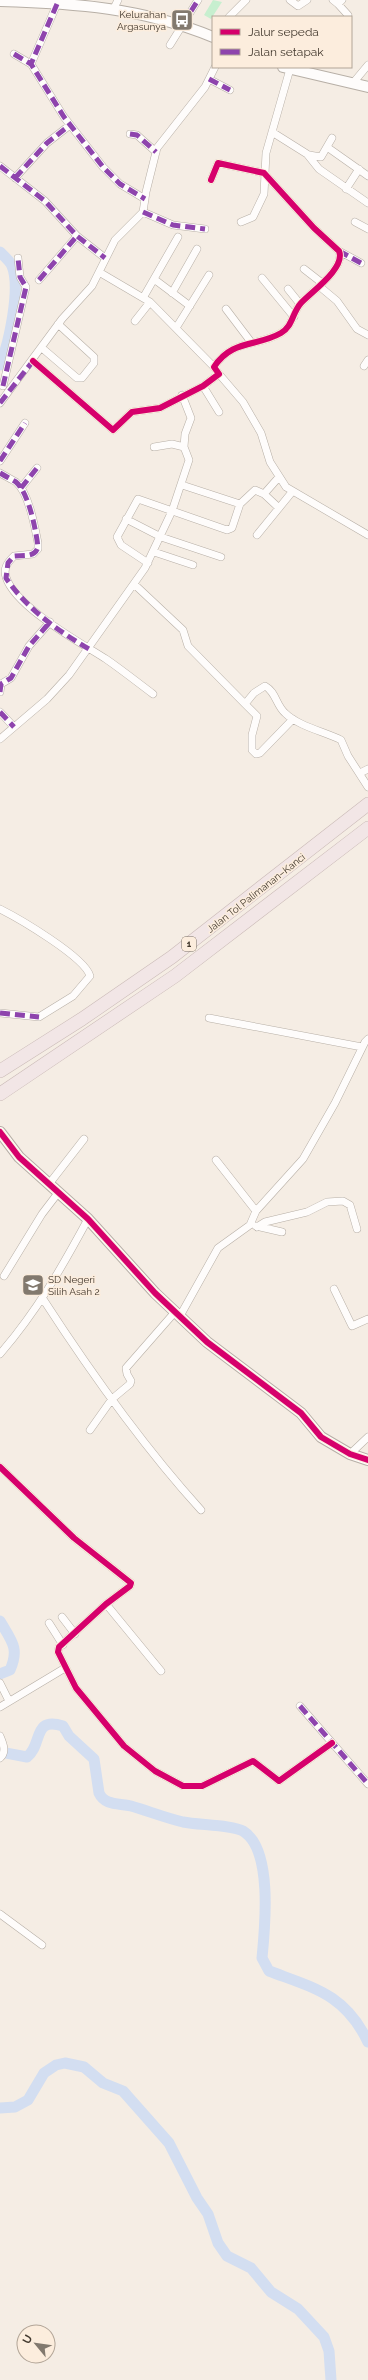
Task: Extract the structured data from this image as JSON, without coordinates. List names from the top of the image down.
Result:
{
  "streets": {
    "highway": ["Jalan Tol Palimanan–Kanci", "1"]
  },
  "places": {
    "bus stop": ["Kelurahan Argasunya"],
    "school or university": ["SD Negeri Silih Asah 2"]
  },
  "legend": ["Jalur sepeda", "Jalan setapak"],
  "north": "top left"
}
